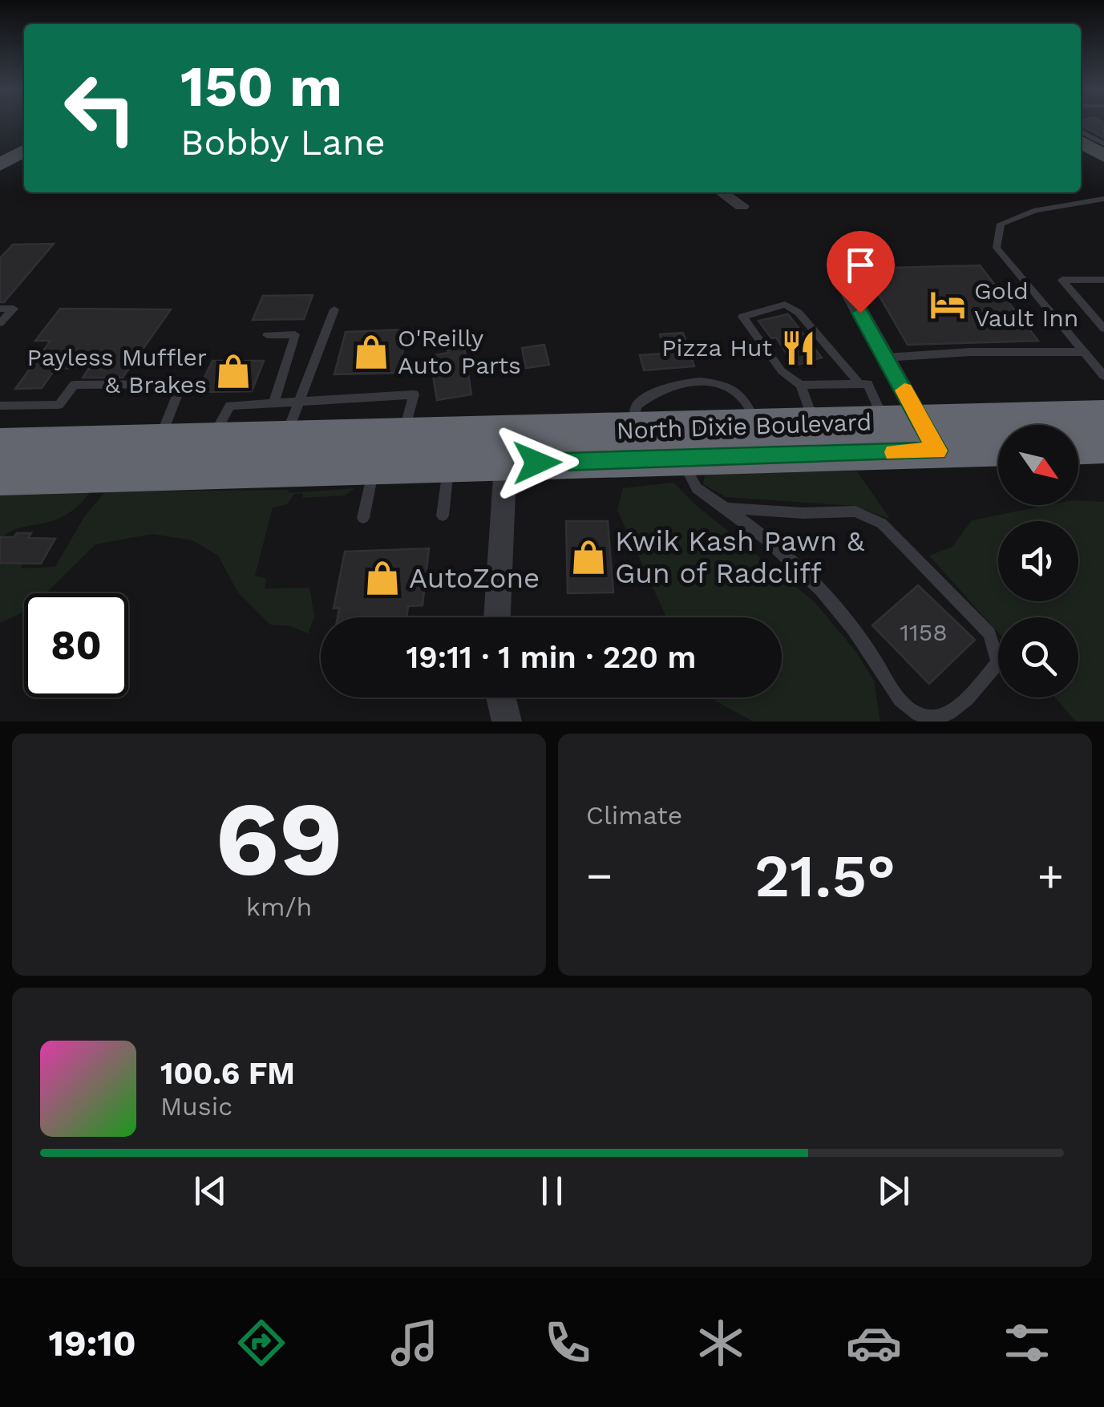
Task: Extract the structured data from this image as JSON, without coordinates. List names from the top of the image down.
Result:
{
  "streets": {
    "highway": ["North Dixie Boulevard"]
  },
  "places": {
    "hotel": ["Gold Vault Inn"],
    "restaurant": ["Pizza Hut"],
    "shop": [
      "O'Reilly Auto Parts",
      "Payless Muffler & Brakes",
      "Kwik Kash Pawn & Gun of Radcliff",
      "AutoZone"
    ]
  },
  "house_numbers": ["1158"],
  "north": "bottom right",
  "page": {
    "turn": ["150 m", "Bobby Lane"],
    "limit": "80",
    "trip": "19:11 · 1 min · 220 m",
    "tile": [
      ["69", "km/h"],
      "Climate"
    ],
    "heat": ["−", "21.5°", "+"],
    "song": ["100.6 FM", "Music"],
    "tabs": "19:10"
  }
}
